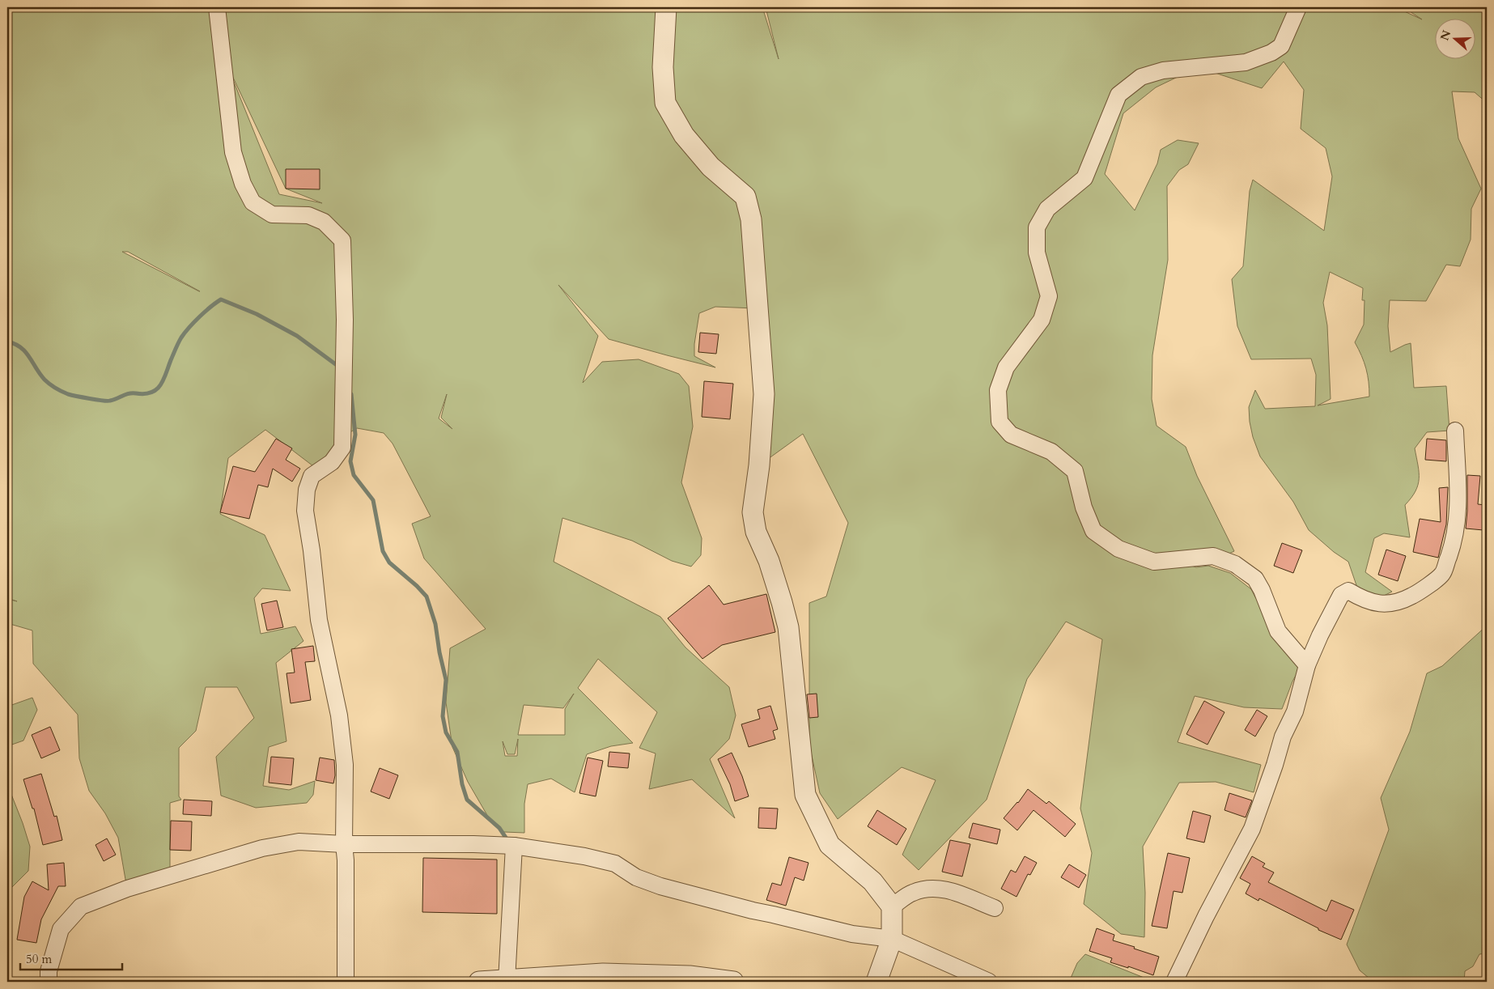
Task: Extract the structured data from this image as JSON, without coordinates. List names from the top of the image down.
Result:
{
  "scale_bar": "50 m",
  "north": "left"
}
